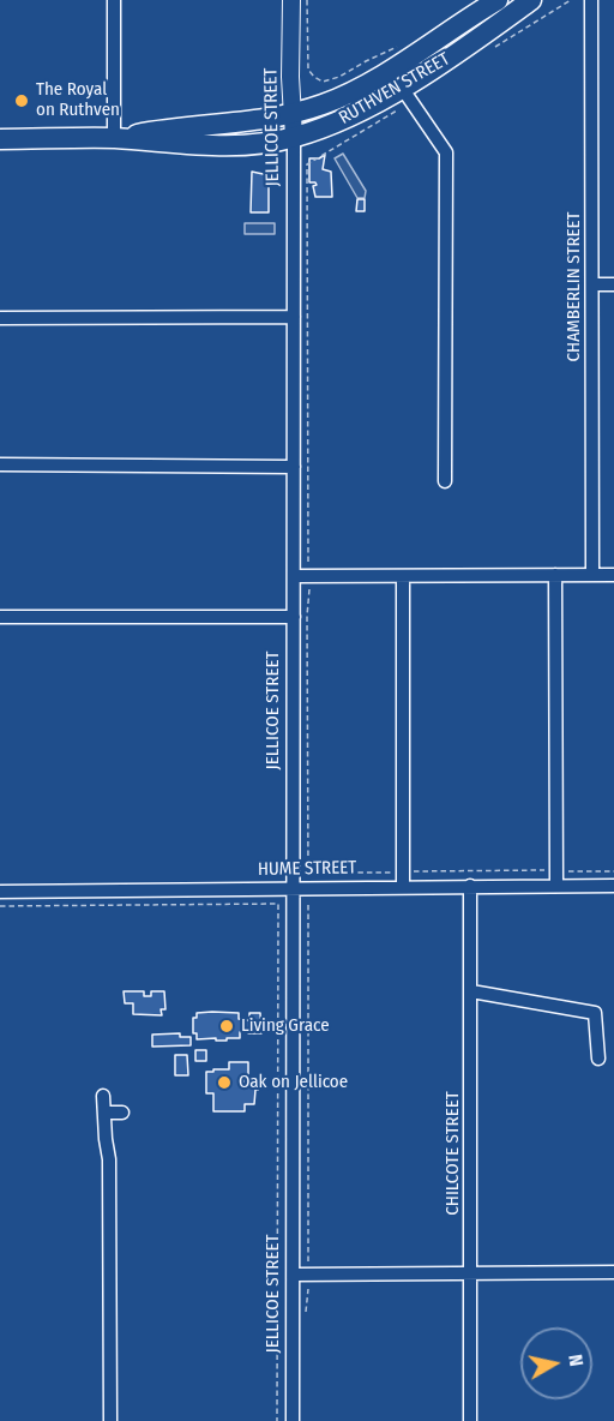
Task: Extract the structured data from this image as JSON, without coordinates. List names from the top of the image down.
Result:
{
  "streets": {
    "highway": ["RUTHVEN STREET"],
    "main road": ["JELLICOE STREET"],
    "street": ["CHAMBERLIN STREET", "HUME STREET", "CHILCOTE STREET"]
  },
  "crossings": [
    ["RUTHVEN STREET", "JELLICOE STREET"],
    ["JELLICOE STREET", "HUME STREET"],
    ["HUME STREET", "CHILCOTE STREET"]
  ],
  "places": ["The Royal on Ruthven", "Living Grace", "Oak on Jellicoe"],
  "north": "right"
}
